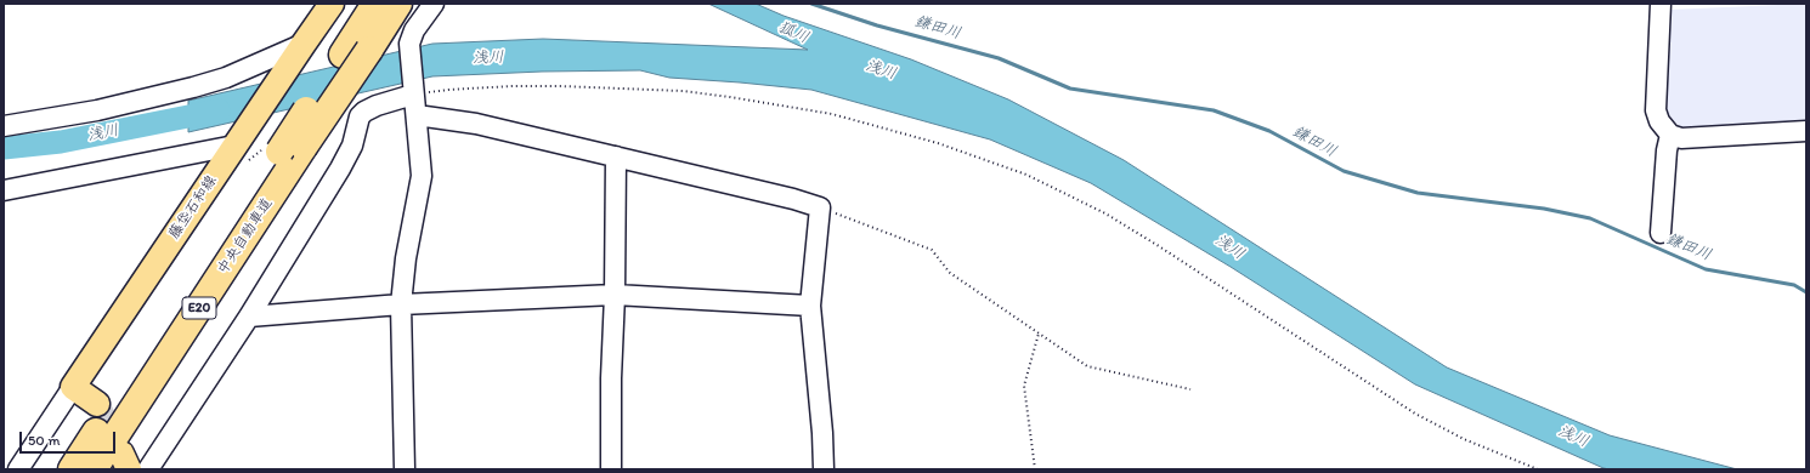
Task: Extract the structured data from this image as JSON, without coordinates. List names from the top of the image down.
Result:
{
  "streets": {
    "highway": ["中央自動車道", "E20"],
    "main road": ["藤垈石和線"]
  },
  "water": ["鎌田川", "狐川", "浅川"],
  "scale_bar": "50 m"
}
